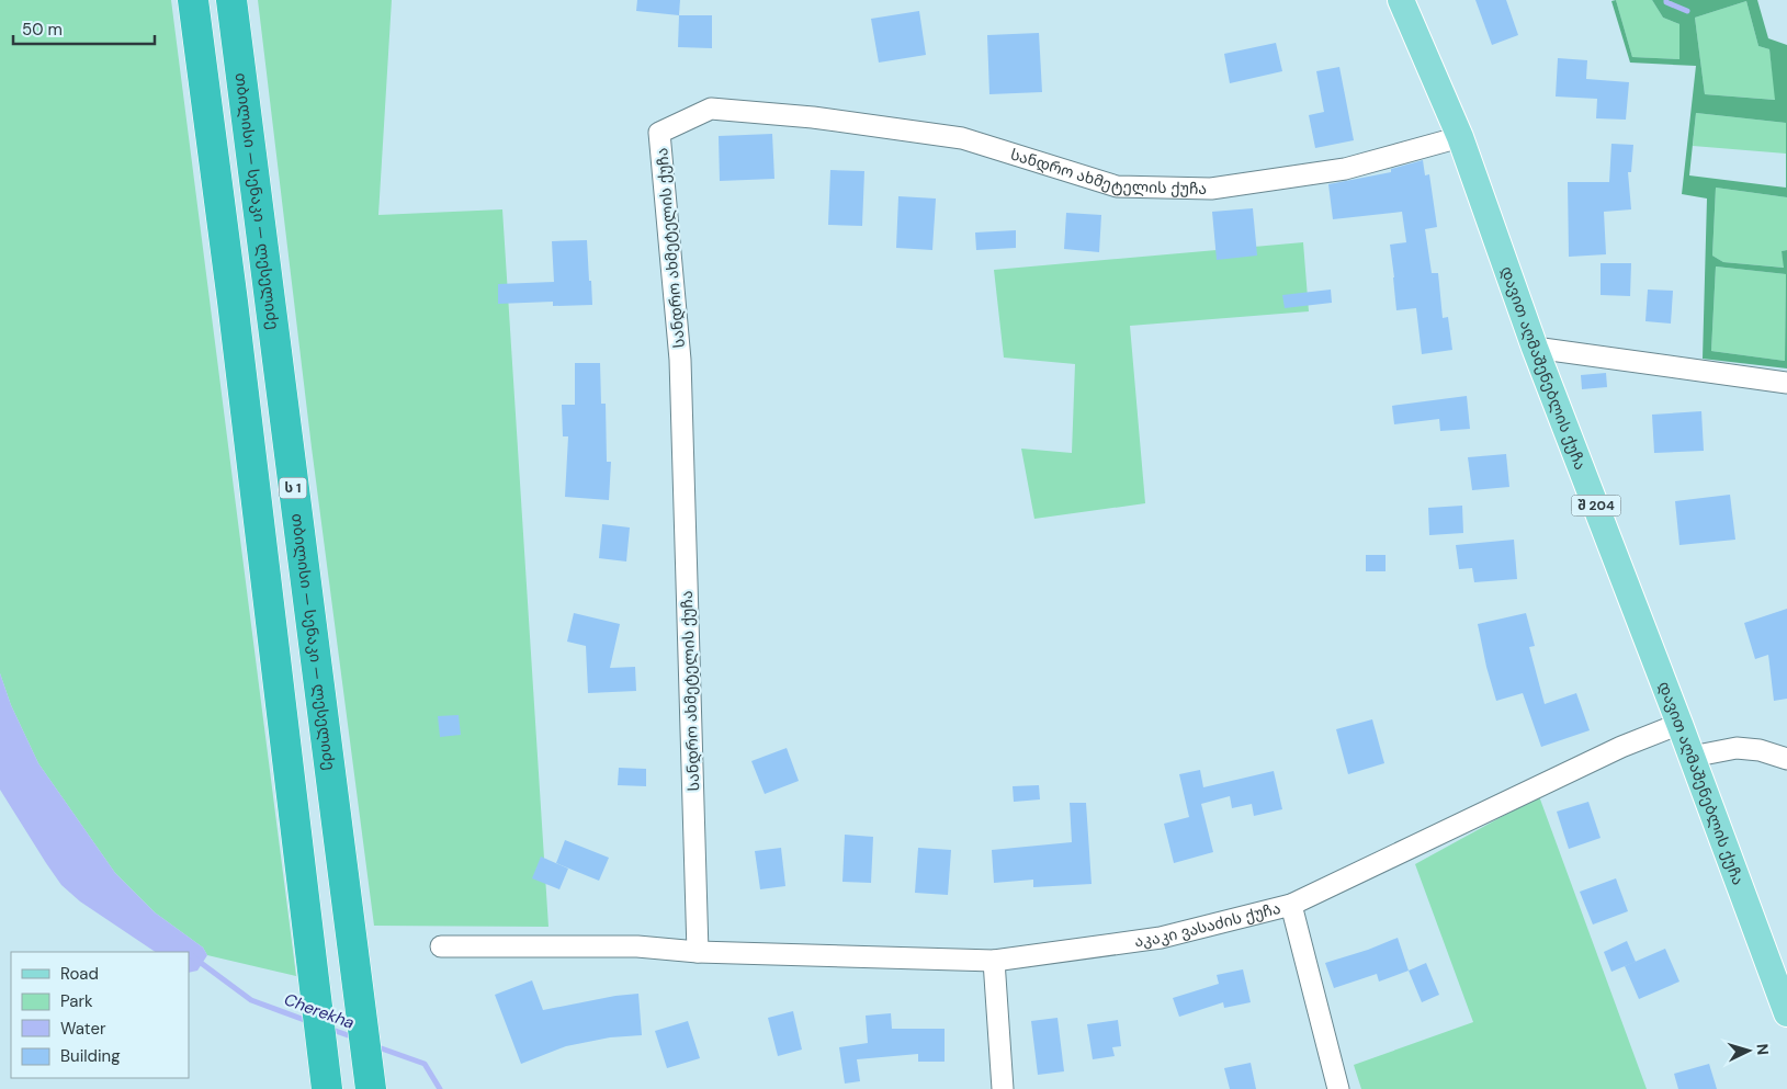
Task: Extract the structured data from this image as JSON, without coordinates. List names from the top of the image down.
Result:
{
  "streets": {
    "highway": ["თბილისი — სენაკი — ლესელიძე", "ს 1"],
    "main road": ["დავით აღმაშენებლის ქუჩა", "შ 204"],
    "street": ["სანდრო ახმეტელის ქუჩა", "აკაკი ვასაძის ქუჩა"]
  },
  "crossings": [
    ["სანდრო ახმეტელის ქუჩა", "დავით აღმაშენებლის ქუჩა"],
    ["სანდრო ახმეტელის ქუჩა", "აკაკი ვასაძის ქუჩა"],
    ["დავით აღმაშენებლის ქუჩა", "აკაკი ვასაძის ქუჩა"]
  ],
  "water": ["Cherekha"],
  "legend": [
    "Road",
    "Park",
    "Water",
    "Building"
  ],
  "scale_bar": "50 m",
  "north": "right"
}
